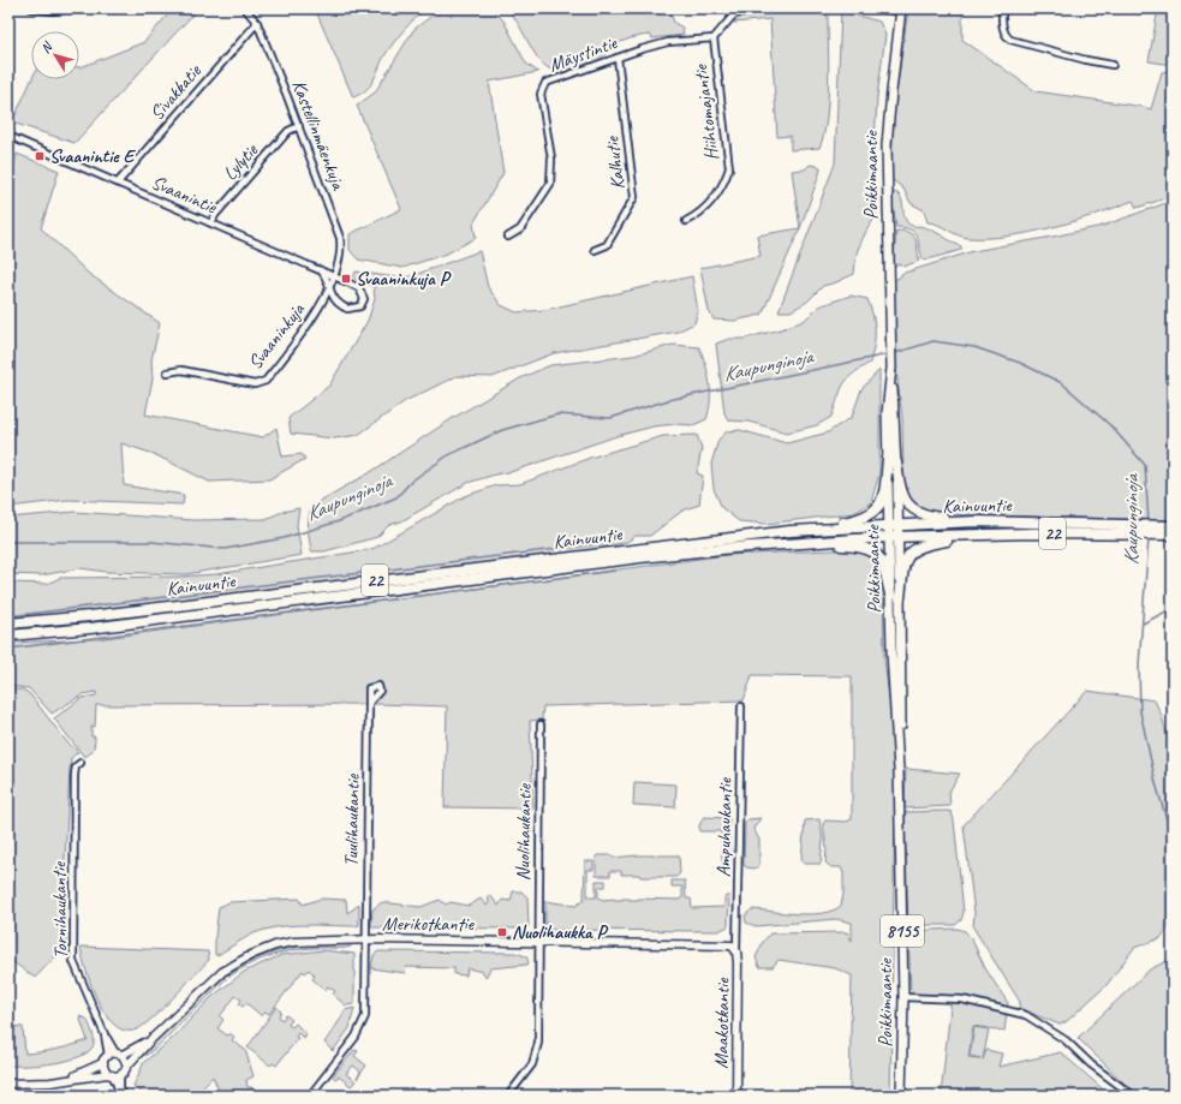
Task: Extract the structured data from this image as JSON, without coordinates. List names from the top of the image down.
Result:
{
  "streets": {
    "highway": ["Kainuuntie", "22"],
    "main road": ["Poikkimaantie", "8155"],
    "street": [
      "Mäystintie",
      "Sivakkatie",
      "Hiihtomajantie",
      "Kastellinmäenkuja",
      "Lylytie",
      "Kalhutie",
      "Svaanintie",
      "Svaaninkuja",
      "Tuulihaukantie",
      "Ampuhaukantie",
      "Nuolihaukantie",
      "Tornihaukantie",
      "Merikotkantie",
      "Maakotkantie"
    ]
  },
  "crossings": [
    ["Mäystintie", "Hiihtomajantie"],
    ["Mäystintie", "Kalhutie"],
    ["Sivakkatie", "Kastellinmäenkuja"],
    ["Sivakkatie", "Svaanintie"],
    ["Kastellinmäenkuja", "Lylytie"],
    ["Kastellinmäenkuja", "Svaanintie"],
    ["Kastellinmäenkuja", "Svaaninkuja"],
    ["Lylytie", "Svaanintie"],
    ["Poikkimaantie", "Kainuuntie"],
    ["Svaanintie", "Svaaninkuja"],
    ["Tuulihaukantie", "Merikotkantie"],
    ["Ampuhaukantie", "Merikotkantie"],
    ["Ampuhaukantie", "Maakotkantie"],
    ["Nuolihaukantie", "Merikotkantie"],
    ["Tornihaukantie", "Merikotkantie"],
    ["Merikotkantie", "Maakotkantie"]
  ],
  "water": ["Kaupunginoja"],
  "places": {
    "transit": ["Svaanintie E", "Svaaninkuja P", "Nuolihaukka P"]
  },
  "north": "top left"
}
